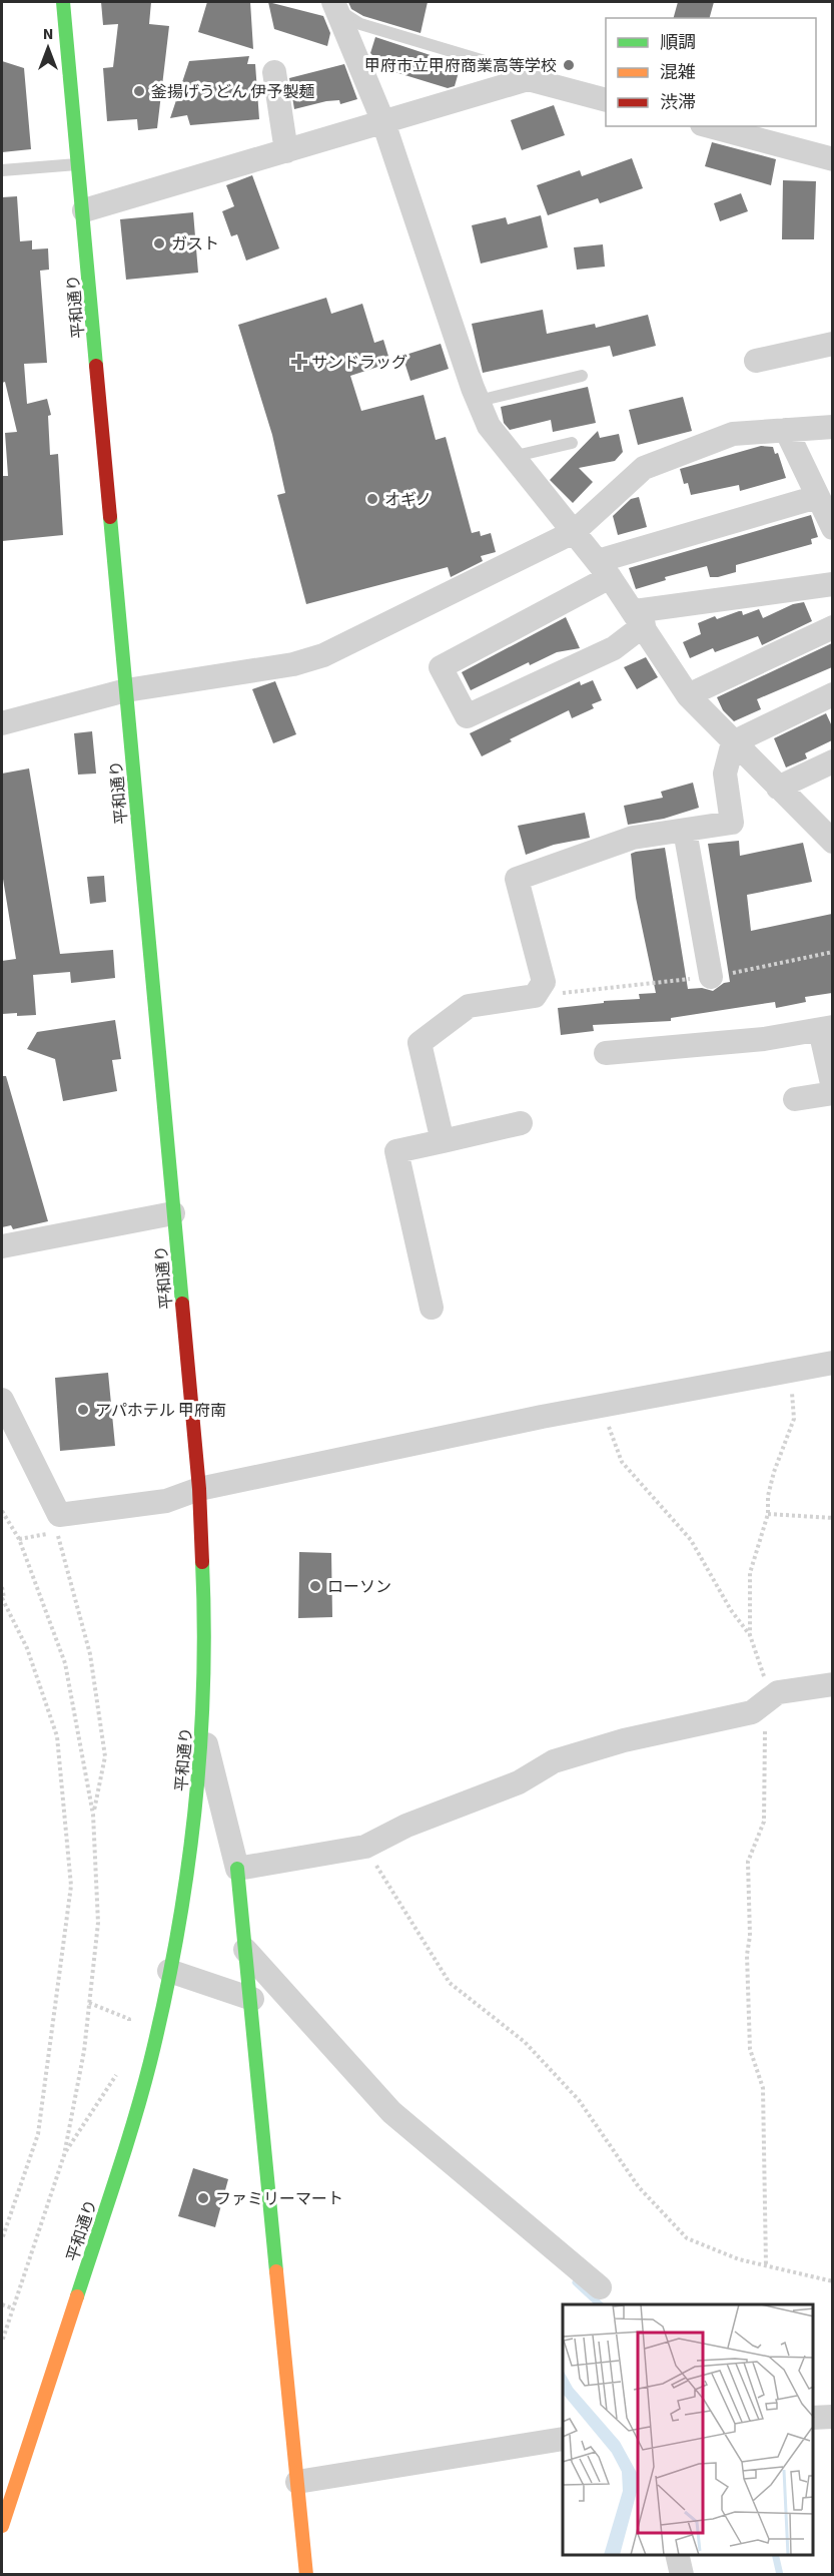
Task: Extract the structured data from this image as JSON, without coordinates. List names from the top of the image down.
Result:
{
  "streets": {
    "main road": ["平和通り"]
  },
  "places": {
    "other": [
      "甲府市立甲府商業高等学校",
      "釜揚げうどん 伊予製麺",
      "ガスト",
      "オギノ",
      "アパホテル 甲府南",
      "ローソン",
      "ファミリーマート"
    ],
    "health": ["サンドラッグ"]
  },
  "legend": ["順調", "混雑", "渋滞"],
  "north": "top"
}
